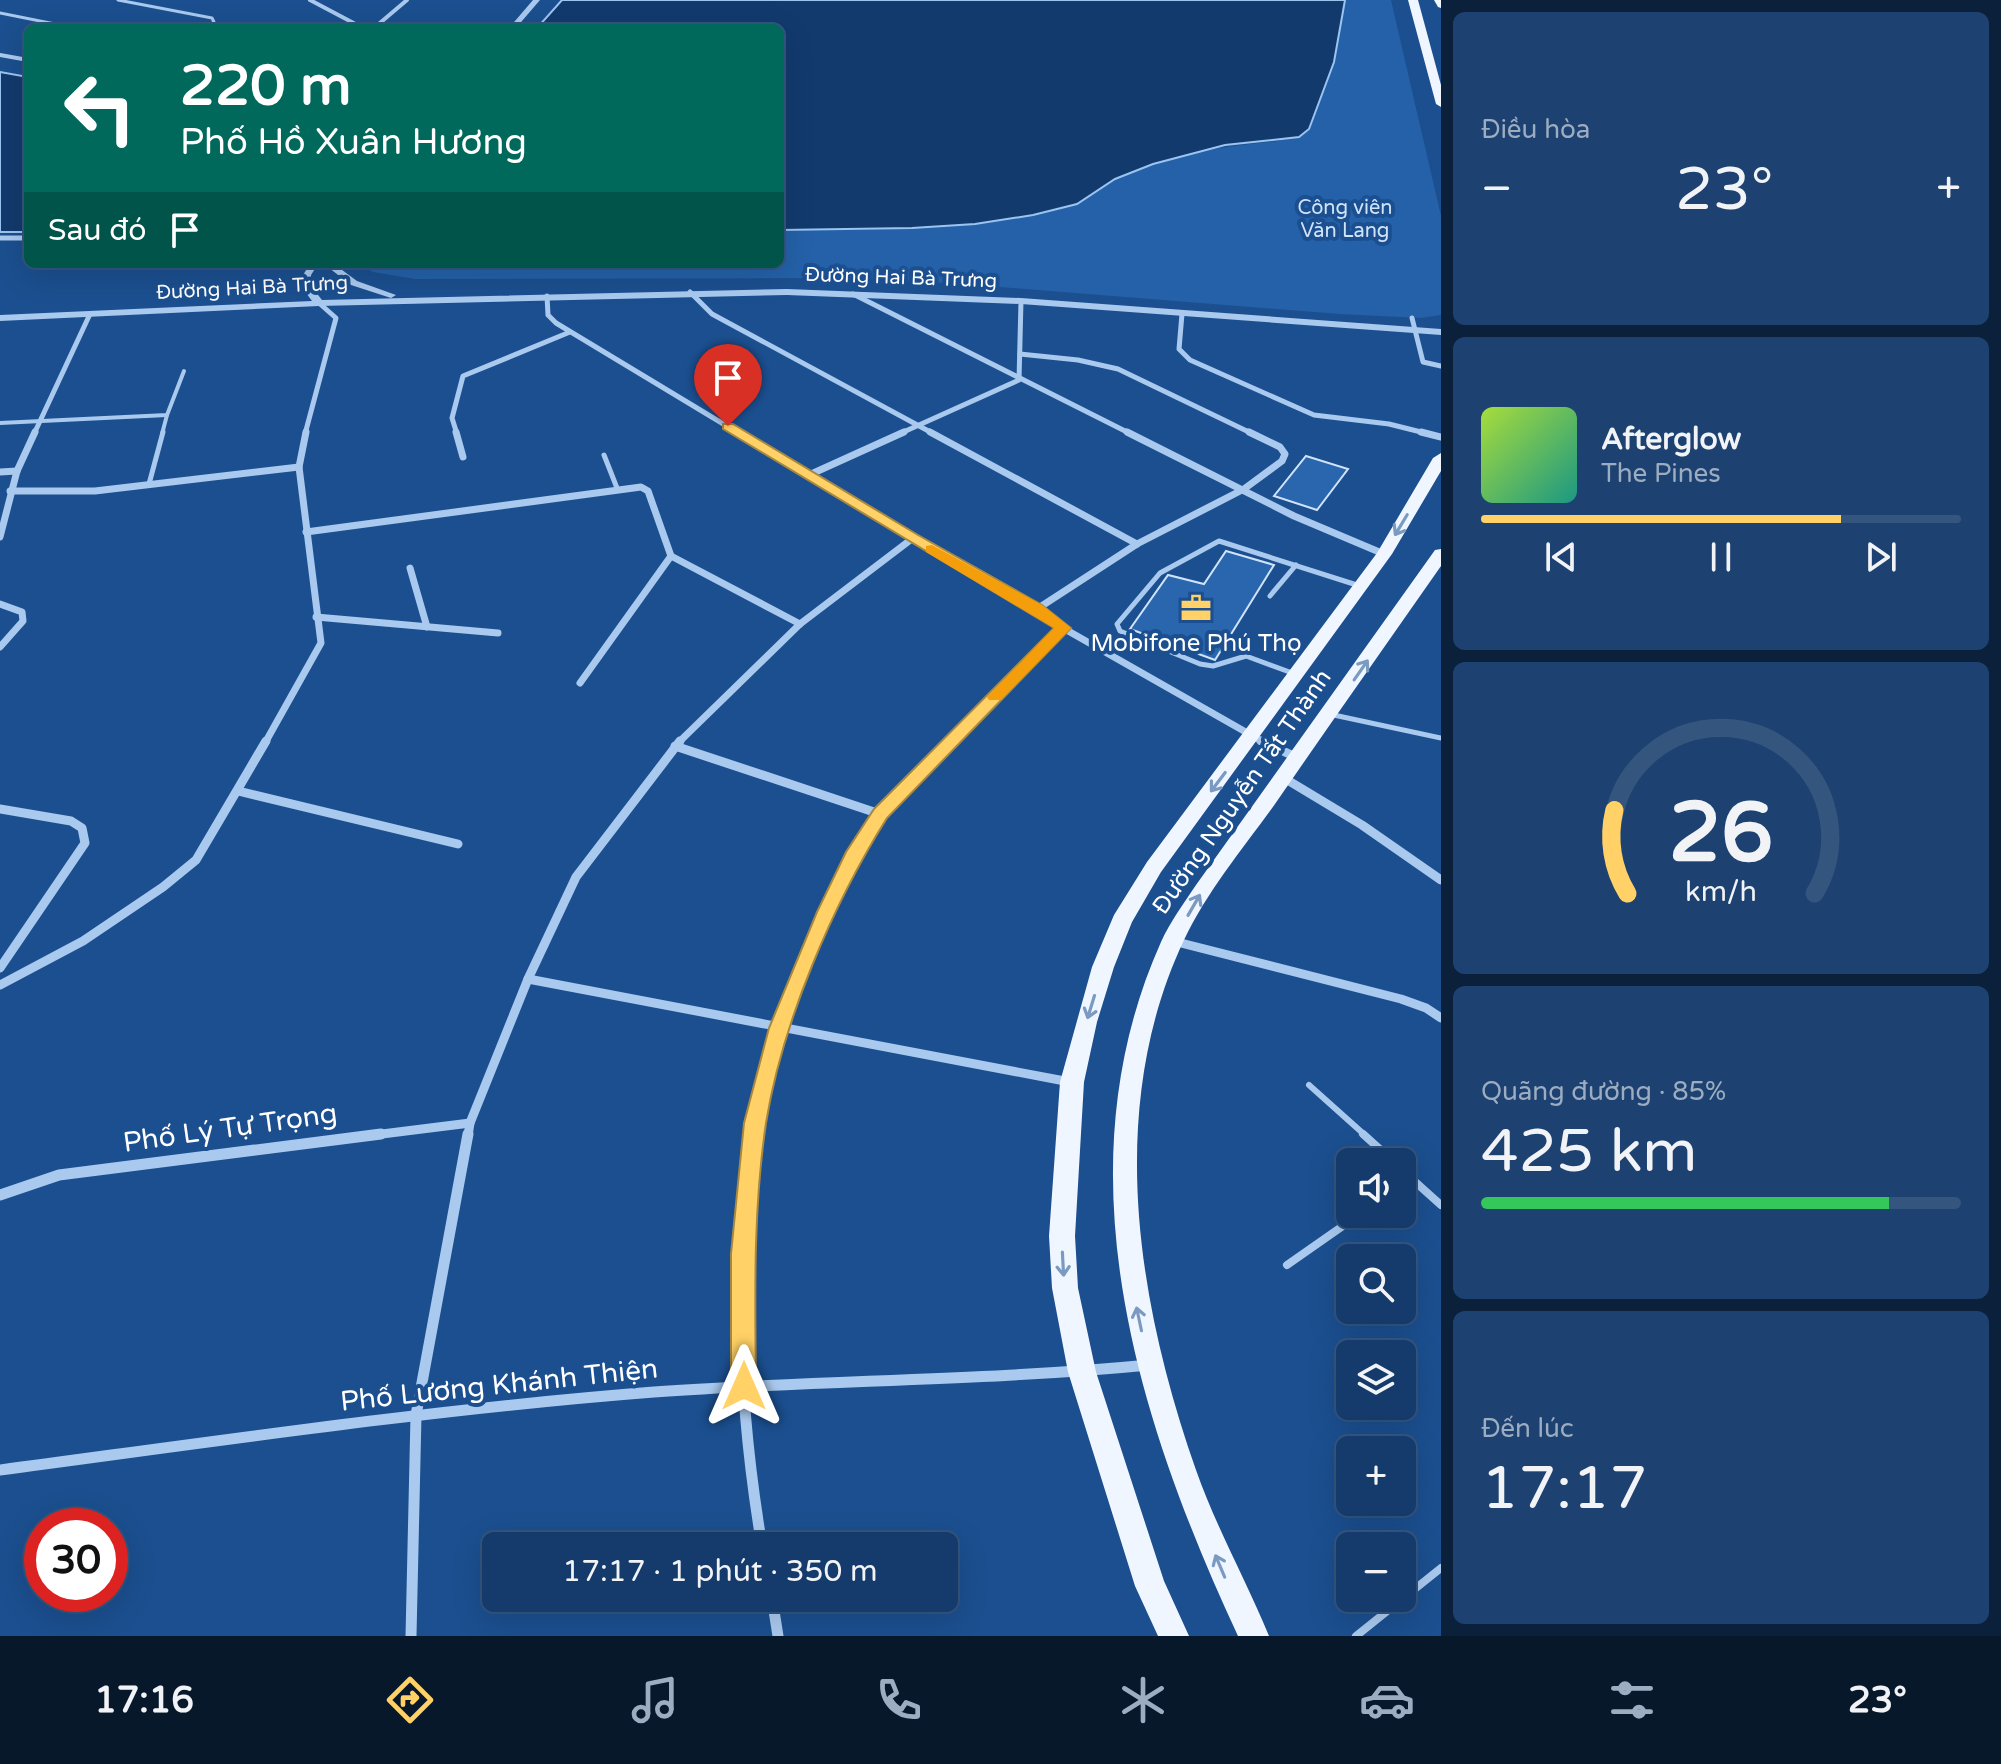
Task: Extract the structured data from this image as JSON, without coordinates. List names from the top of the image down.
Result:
{
  "streets": {
    "main road": ["Đường Nguyễn Tất Thành"],
    "street": ["Đường Hai Bà Trưng", "Phố Lý Tự Trọng", "Phố Lương Khánh Thiện"]
  },
  "crossings": [
    ["Đường Nguyễn Tất Thành", "Phố Lương Khánh Thiện"]
  ],
  "parks": ["Công viên Văn Lang"],
  "places": {
    "office": ["Mobifone Phú Thọ"]
  },
  "page": {
    "tile": [
      "Điều hòa",
      ["Quãng đường · 85%", "425 km"],
      ["Đến lúc", "17:17"]
    ],
    "turn": ["220 m", "Phố Hồ Xuân Hương"],
    "heat": ["−", "23°", "+"],
    "then": "Sau đó",
    "song": ["Afterglow", "The Pines"],
    "map_buttons": ["+", "−"],
    "limit": "30",
    "trip": "17:17 · 1 phút · 350 m",
    "tabs": ["17:16", "23°"],
    "gauge": ["26", "km/h"]
  }
}
